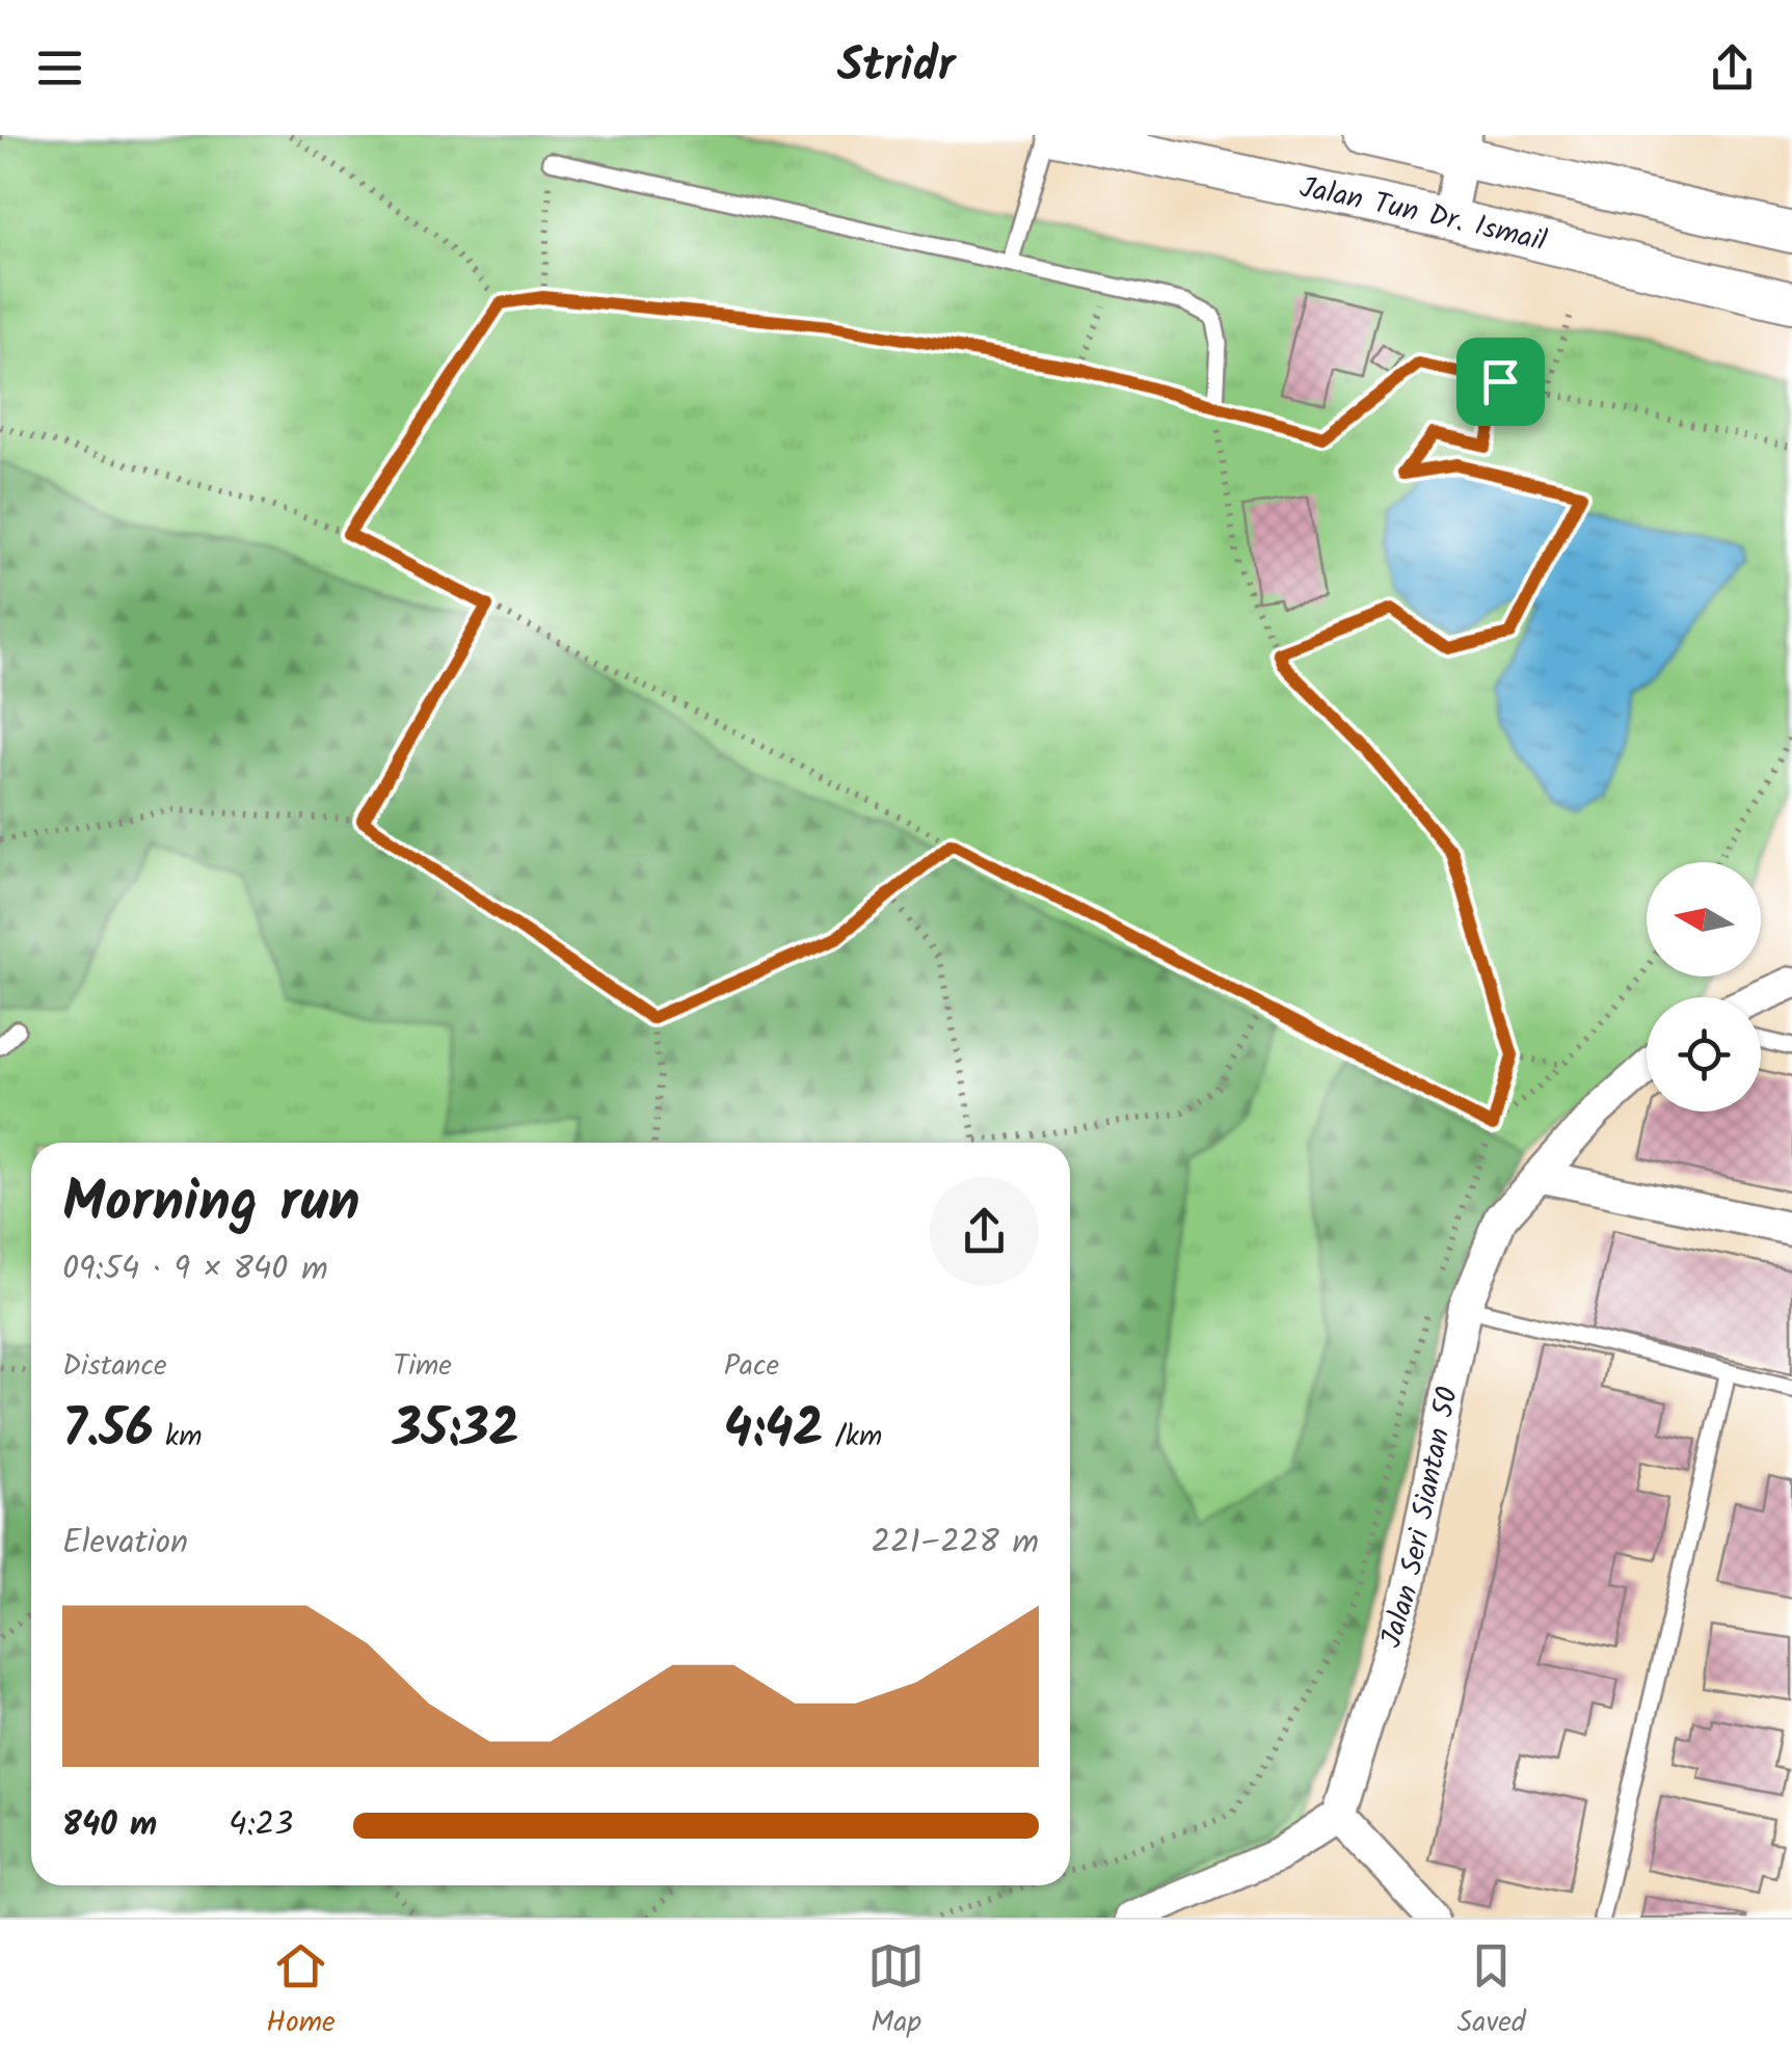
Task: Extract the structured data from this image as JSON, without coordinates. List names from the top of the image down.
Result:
{
  "streets": {
    "street": ["Jalan Tun Dr. Ismail", "Jalan Seri Siantan 50"]
  },
  "north": "left",
  "page": {
    "header": "Stridr",
    "heading": ["Morning run", "09:54 · 9 × 840 m"],
    "stats": [
      ["Distance", "7.56 km"],
      ["Time", "35:32"],
      ["Pace", "4:42 /km"]
    ],
    "chart": ["Elevation", "221–228 m"],
    "list": [
      {
        "name": "840 m",
        "note": "4:23"
      }
    ],
    "tabs": ["Home", "Map", "Saved"]
  }
}
